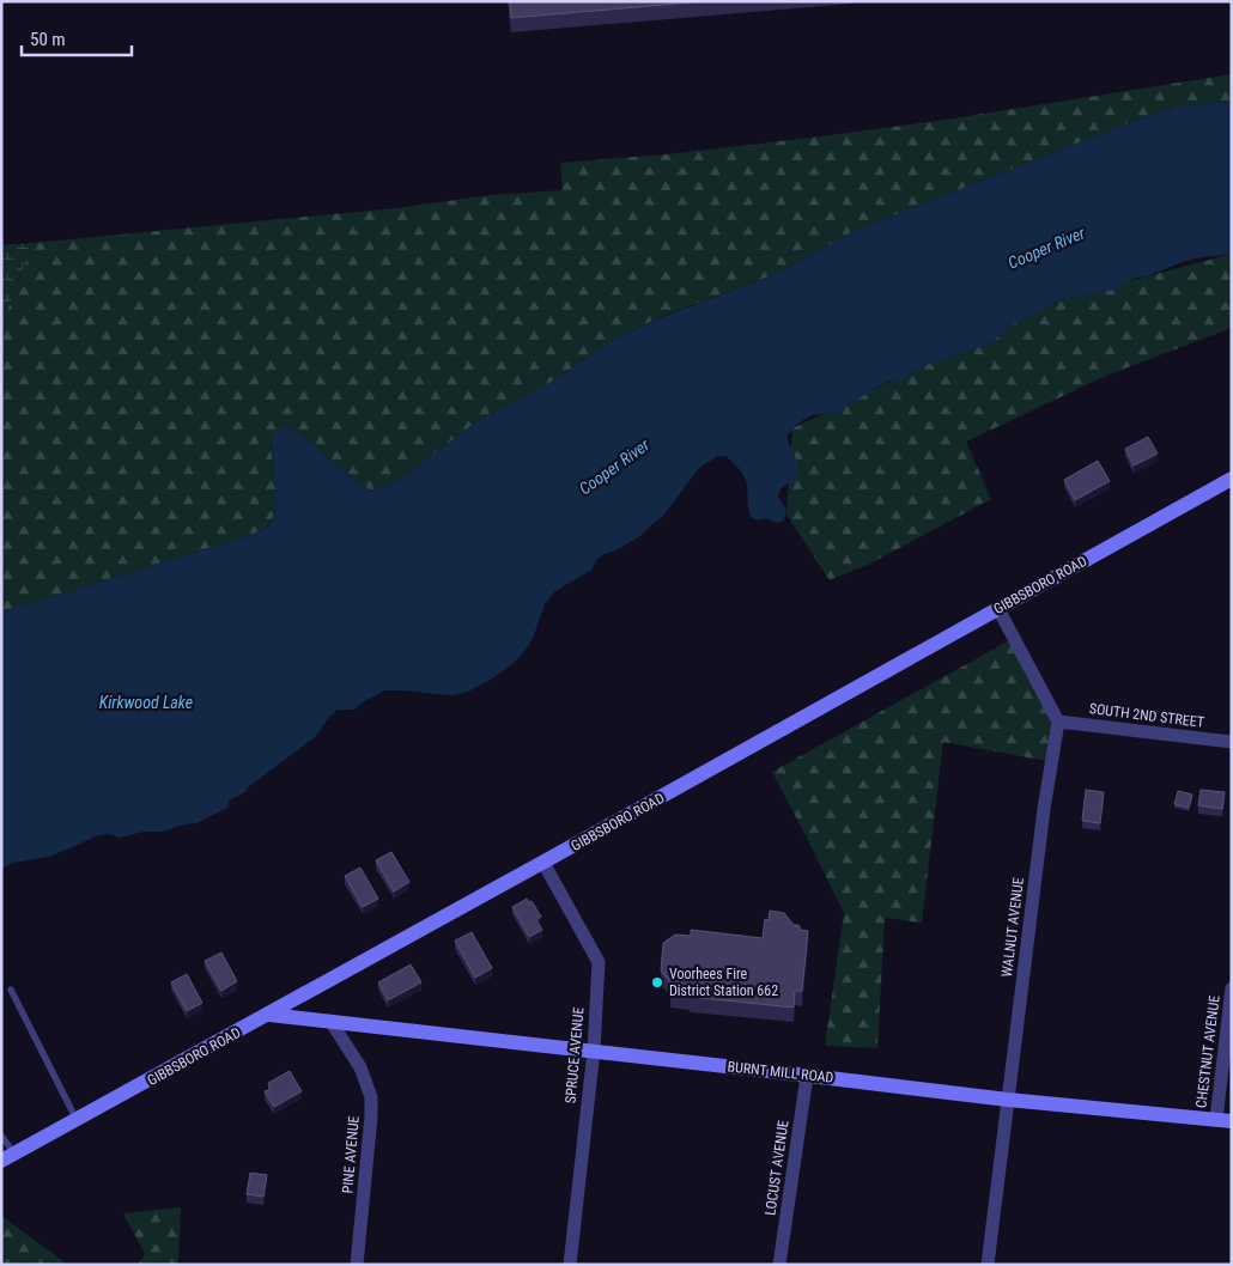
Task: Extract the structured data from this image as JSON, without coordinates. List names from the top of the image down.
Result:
{
  "streets": {
    "street": [
      "GIBBSBORO ROAD",
      "SOUTH 2ND STREET",
      "WALNUT AVENUE",
      "CHESTNUT AVENUE",
      "SPRUCE AVENUE",
      "BURNT MILL ROAD",
      "PINE AVENUE",
      "LOCUST AVENUE"
    ]
  },
  "crossings": [
    ["GIBBSBORO ROAD", "SPRUCE AVENUE"],
    ["GIBBSBORO ROAD", "BURNT MILL ROAD"],
    ["SOUTH 2ND STREET", "WALNUT AVENUE"],
    ["WALNUT AVENUE", "BURNT MILL ROAD"],
    ["CHESTNUT AVENUE", "BURNT MILL ROAD"],
    ["SPRUCE AVENUE", "BURNT MILL ROAD"],
    ["BURNT MILL ROAD", "PINE AVENUE"],
    ["BURNT MILL ROAD", "LOCUST AVENUE"]
  ],
  "water": ["Cooper River", "Kirkwood Lake"],
  "places": ["Voorhees Fire District Station 662"],
  "scale_bar": "50 m"
}
